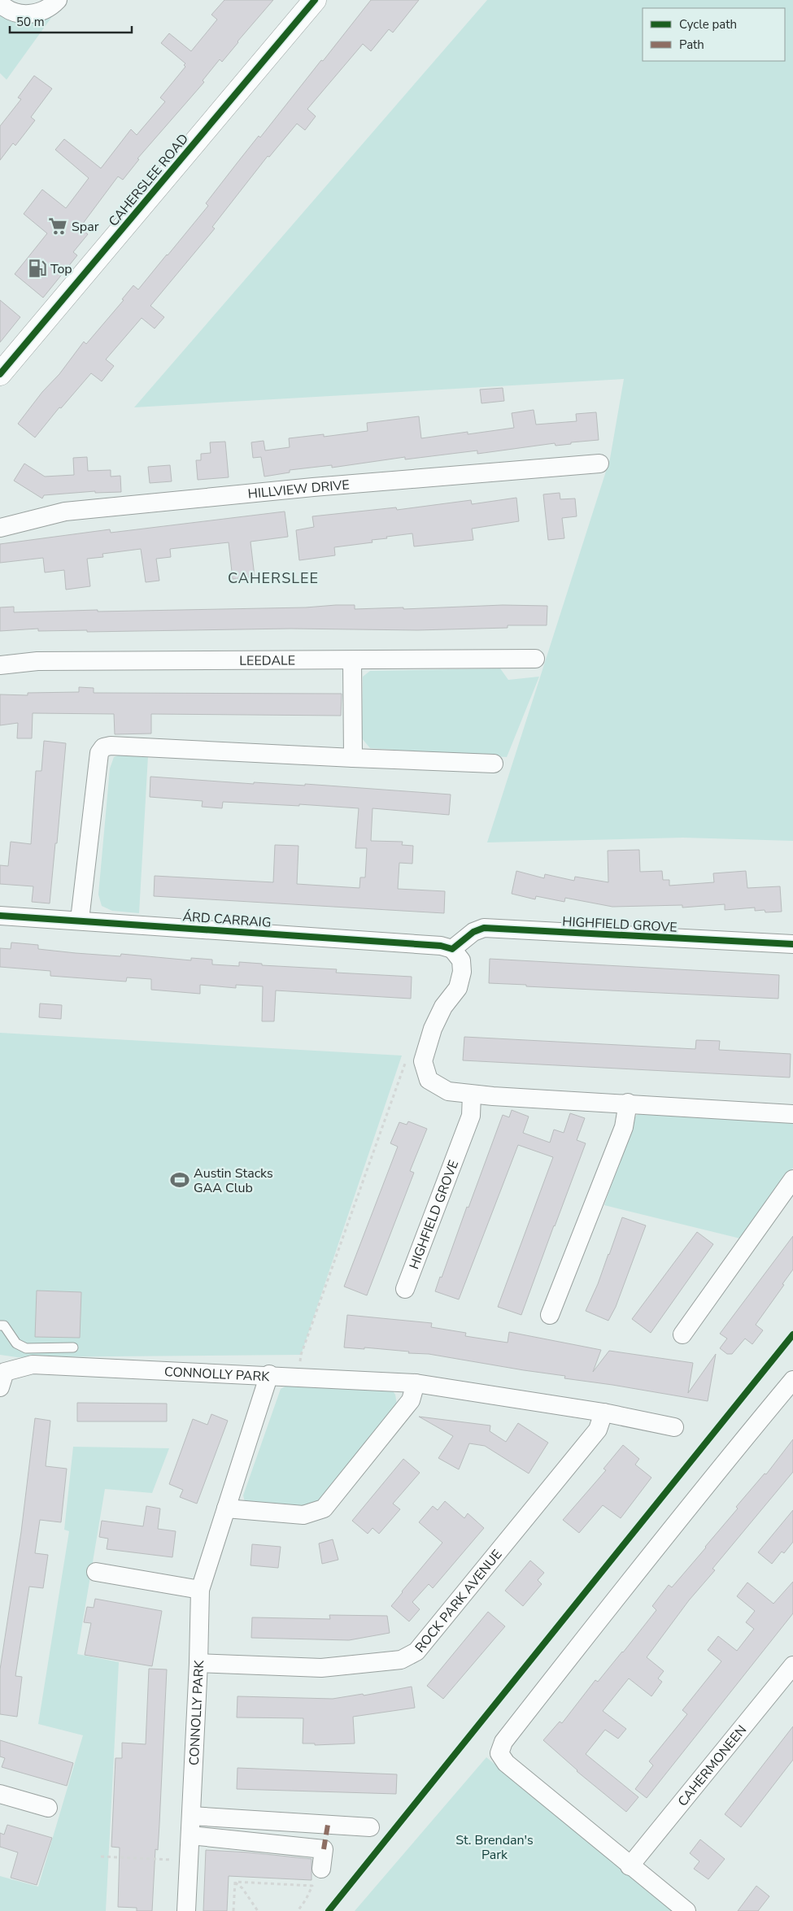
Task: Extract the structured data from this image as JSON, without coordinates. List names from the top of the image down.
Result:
{
  "streets": {
    "main road": ["CAHERSLEE ROAD"],
    "street": [
      "HILLVIEW DRIVE",
      "LEEDALE",
      "ÁRD CARRAIG",
      "HIGHFIELD GROVE",
      "CONNOLLY PARK",
      "ROCK PARK AVENUE",
      "CAHERMONEEN"
    ]
  },
  "crossings": [
    ["ÁRD CARRAIG", "HIGHFIELD GROVE"],
    ["CONNOLLY PARK", "ROCK PARK AVENUE"]
  ],
  "districts": ["CAHERSLEE"],
  "parks": ["St. Brendan's Park"],
  "places": {
    "supermarket": ["Spar"],
    "fuel station": ["Top"],
    "sports": ["Austin Stacks GAA Club"]
  },
  "legend": ["Cycle path", "Path"],
  "scale_bar": "50 m"
}
